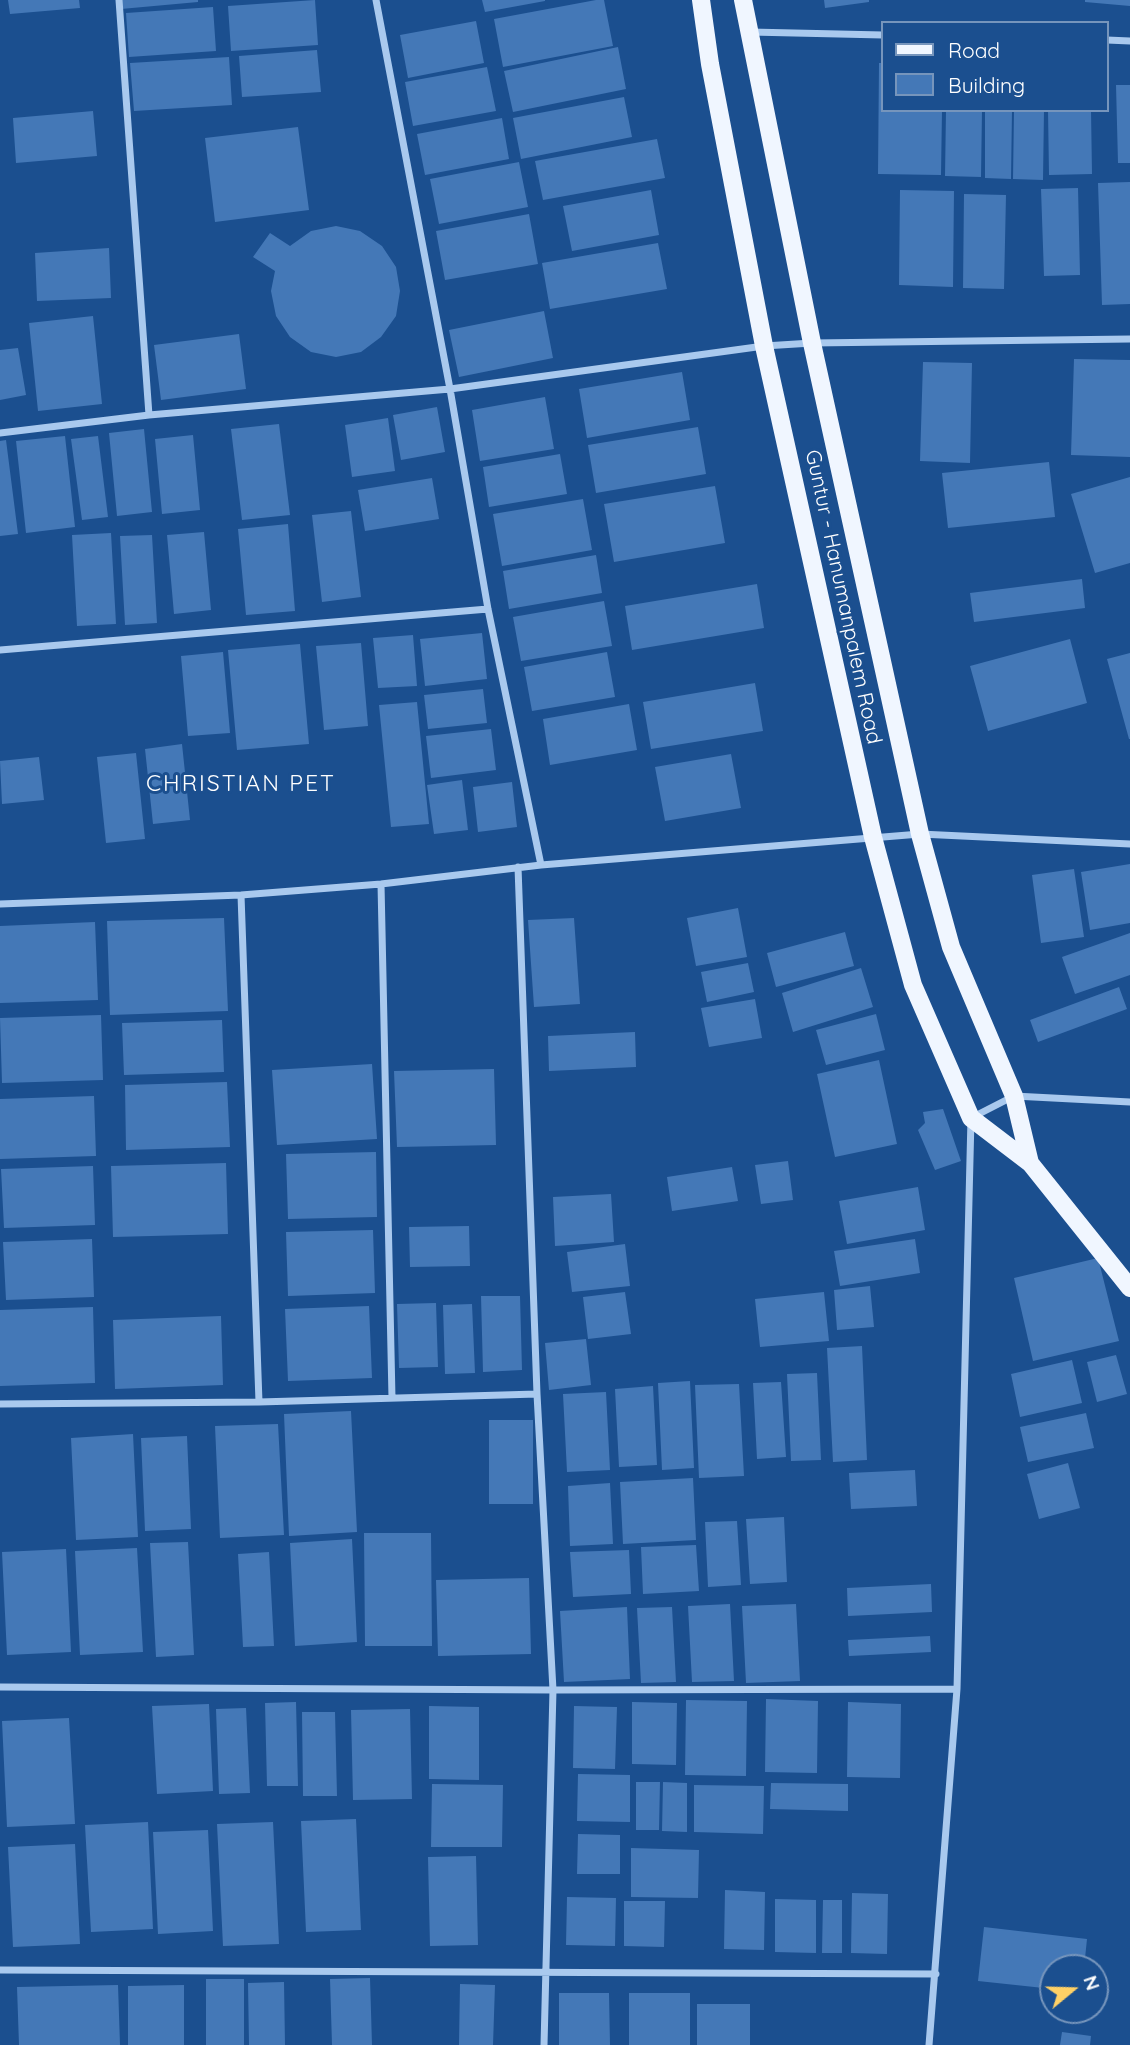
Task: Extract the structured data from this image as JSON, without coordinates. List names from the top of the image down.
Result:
{
  "streets": {
    "main road": ["Guntur - Hanumanpalem Road"]
  },
  "districts": ["CHRISTIAN PET"],
  "legend": ["Road", "Building"],
  "north": "right"
}
